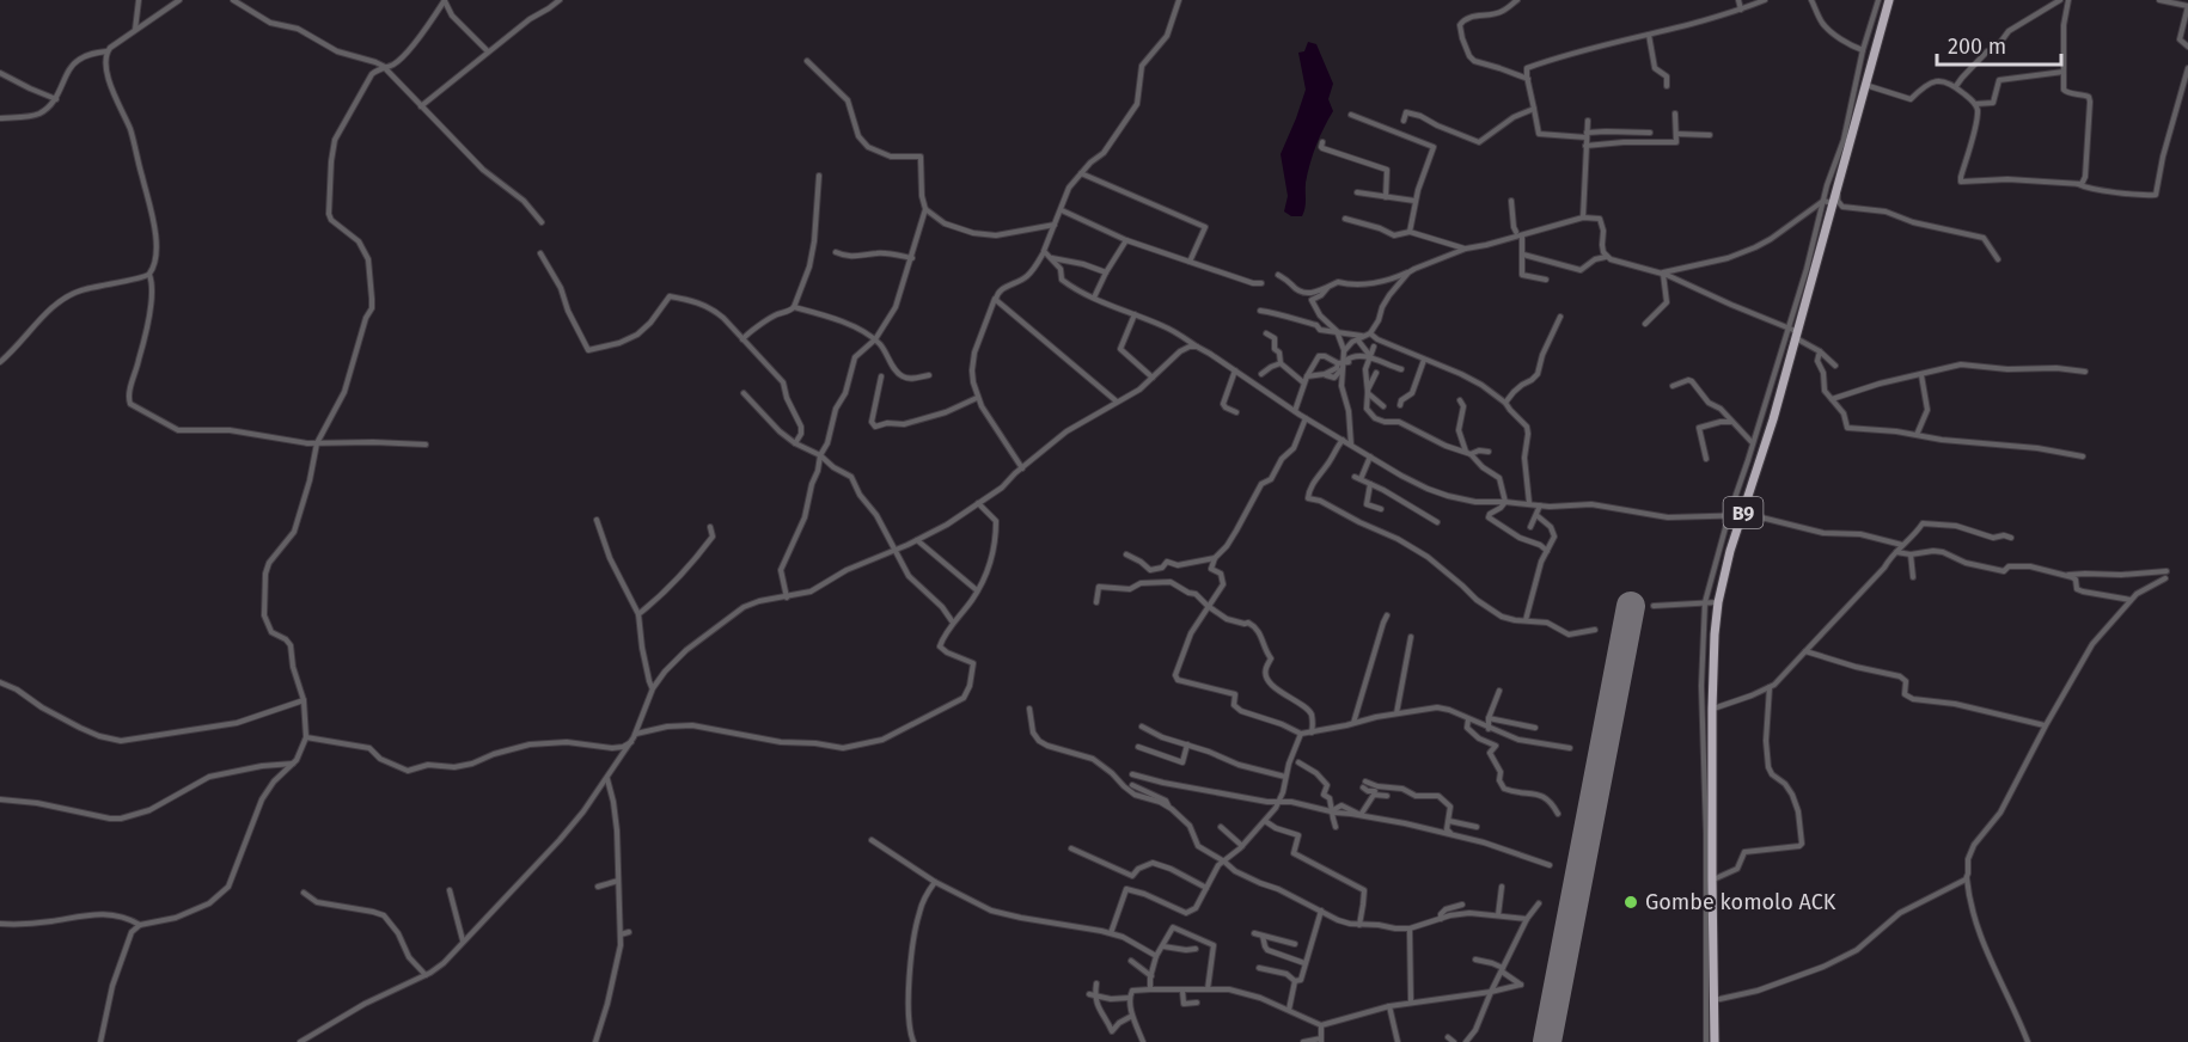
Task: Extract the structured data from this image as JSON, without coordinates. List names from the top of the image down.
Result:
{
  "streets": {
    "highway": ["B9"]
  },
  "places": ["Gombe komolo ACK"],
  "scale_bar": "200 m"
}
